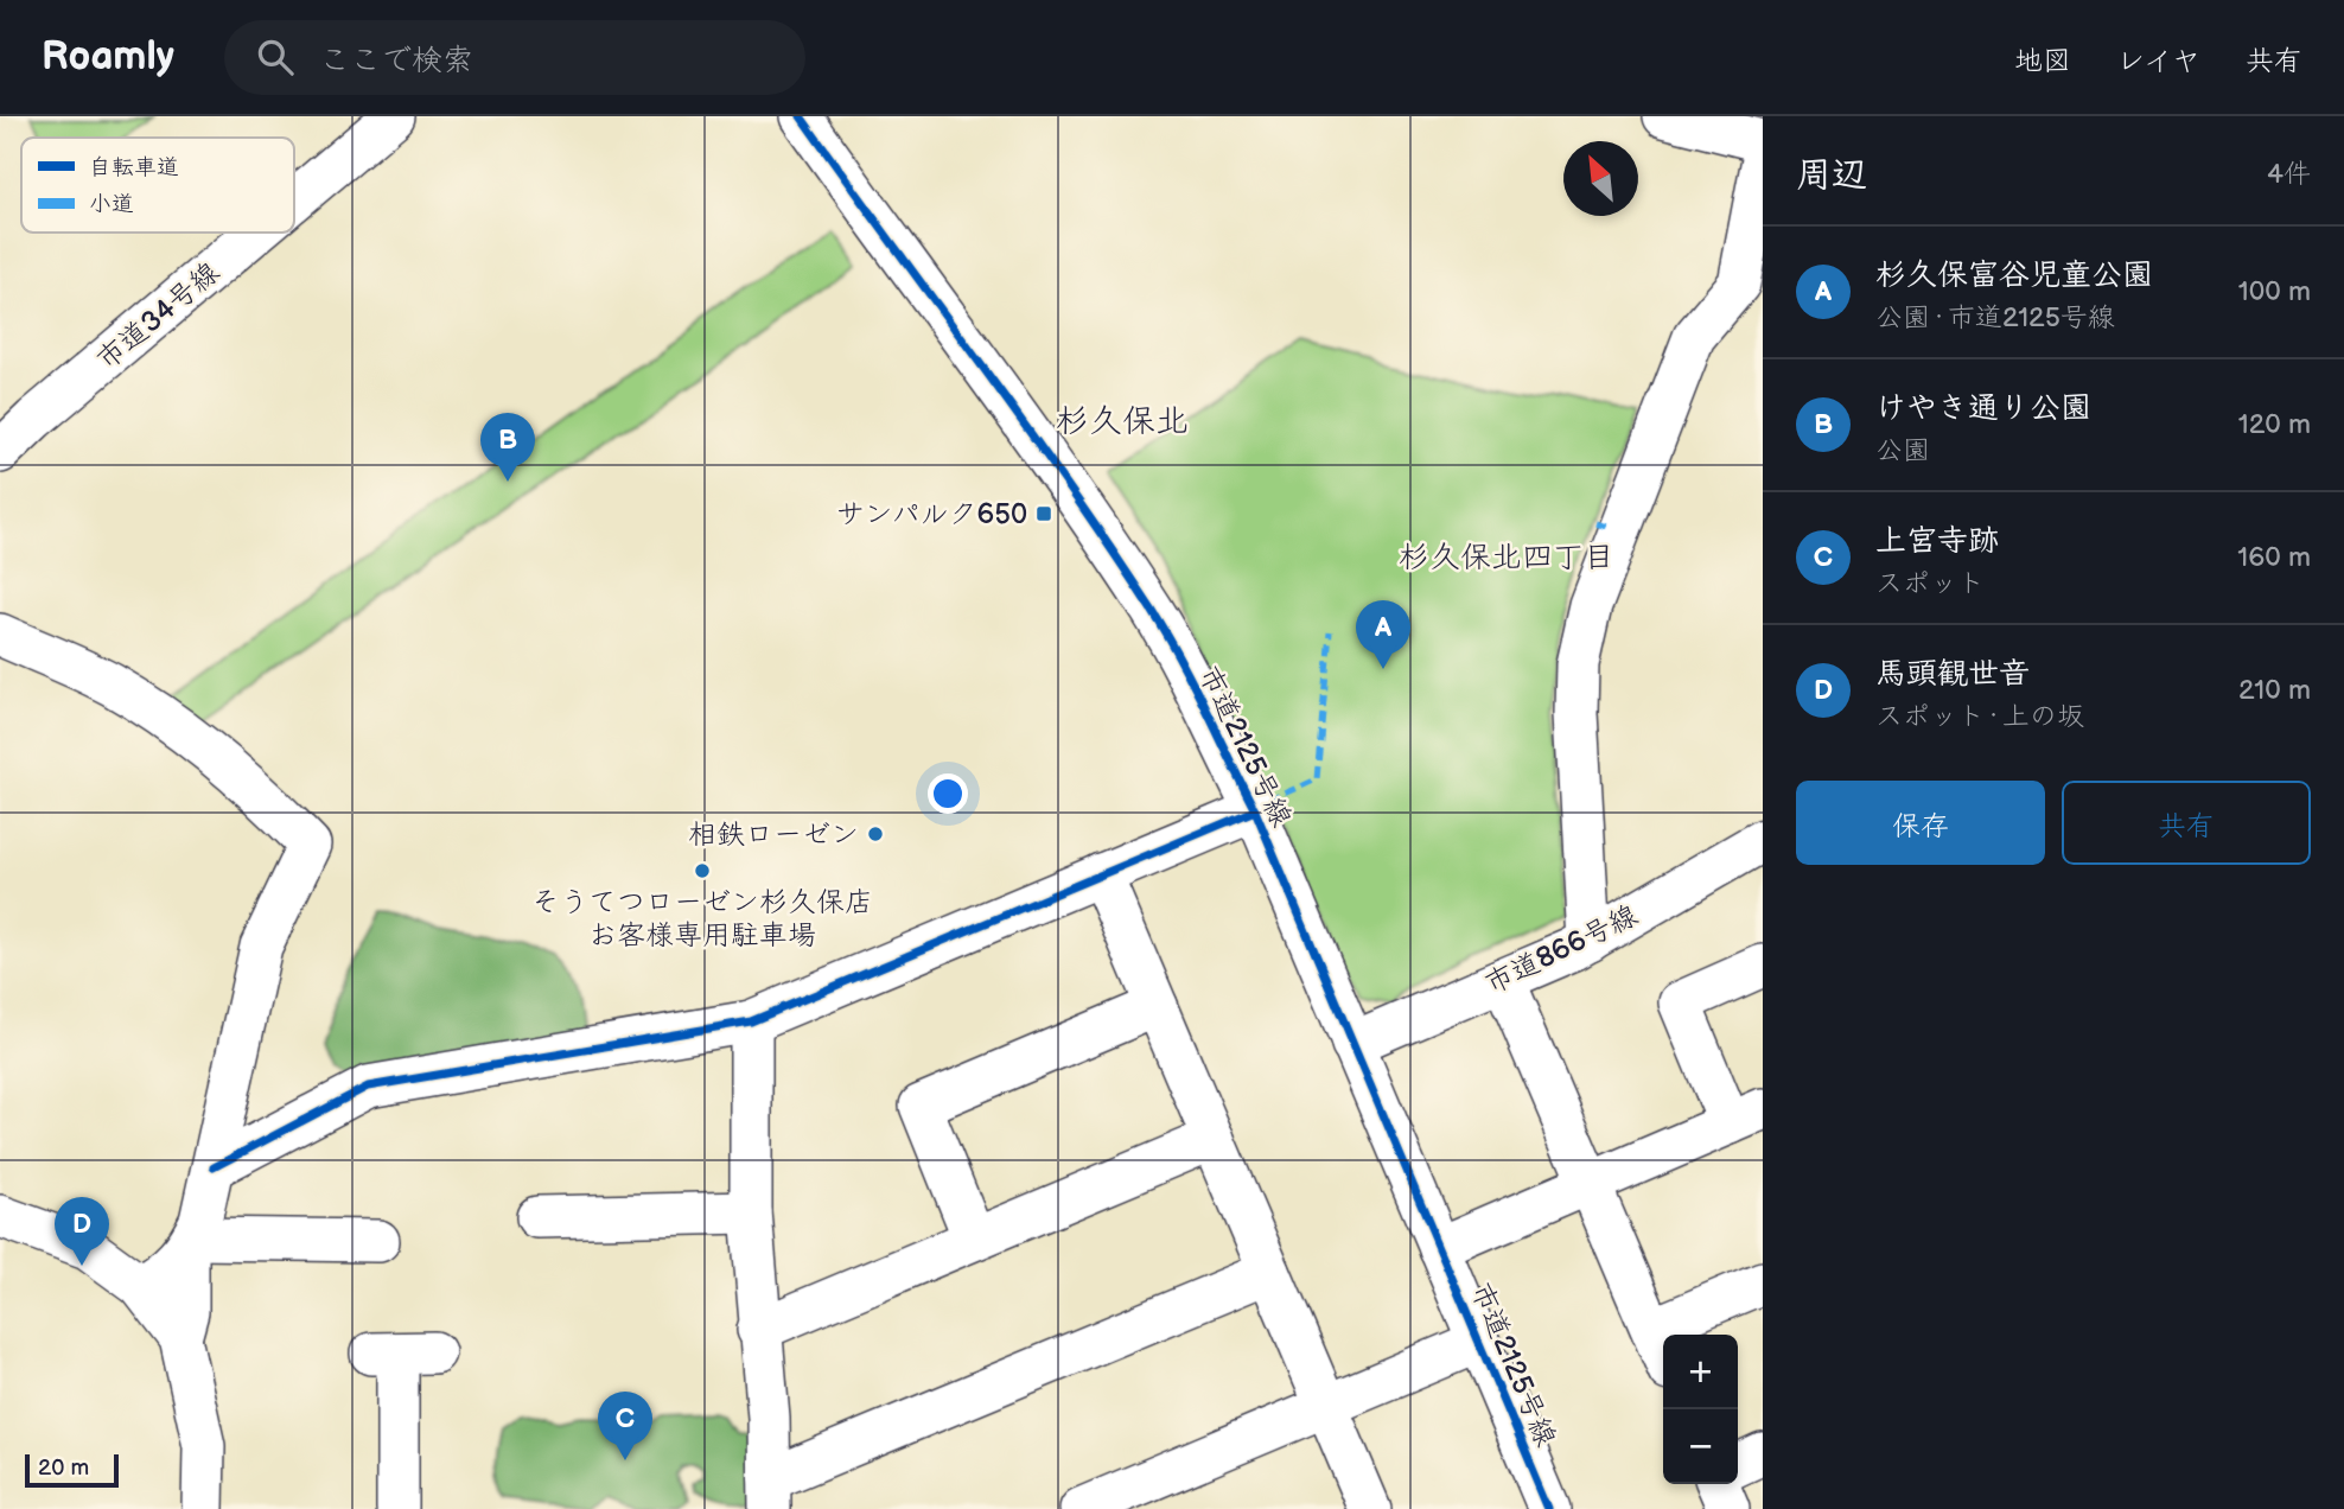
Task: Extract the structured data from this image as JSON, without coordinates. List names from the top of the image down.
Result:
{
  "streets": {
    "street": ["市道34号線", "市道2125号線", "市道866号線"]
  },
  "crossings": [
    ["市道2125号線", "市道866号線"]
  ],
  "districts": ["杉久保北", "杉久保北四丁目"],
  "places": {
    "transit": ["サンパルク650"],
    "other": ["相鉄ローゼン", "そうてつローゼン杉久保店 お客様専用駐車場"]
  },
  "legend": ["自転車道", "小道"],
  "scale_bar": "20 m",
  "north": "top left",
  "page": {
    "header": "Roamly",
    "search": "ここで検索",
    "nav": ["地図", "レイヤ", "共有"],
    "heading": ["周辺", "4件"],
    "list": [
      {
        "mark": "A",
        "name": "杉久保富谷児童公園",
        "note": "公園 · 市道2125号線",
        "value": "100 m"
      },
      {
        "mark": "B",
        "name": "けやき通り公園",
        "note": "公園",
        "value": "120 m"
      },
      {
        "mark": "C",
        "name": "上宮寺跡",
        "note": "スポット",
        "value": "160 m"
      },
      {
        "mark": "D",
        "name": "馬頭観世音",
        "note": "スポット · 上の坂",
        "value": "210 m"
      }
    ],
    "pins": [
      "B",
      "A",
      "D",
      "C"
    ],
    "buttons": ["保存", "共有"],
    "map_buttons": ["+", "−"],
    "scale": "20 m"
  }
}
